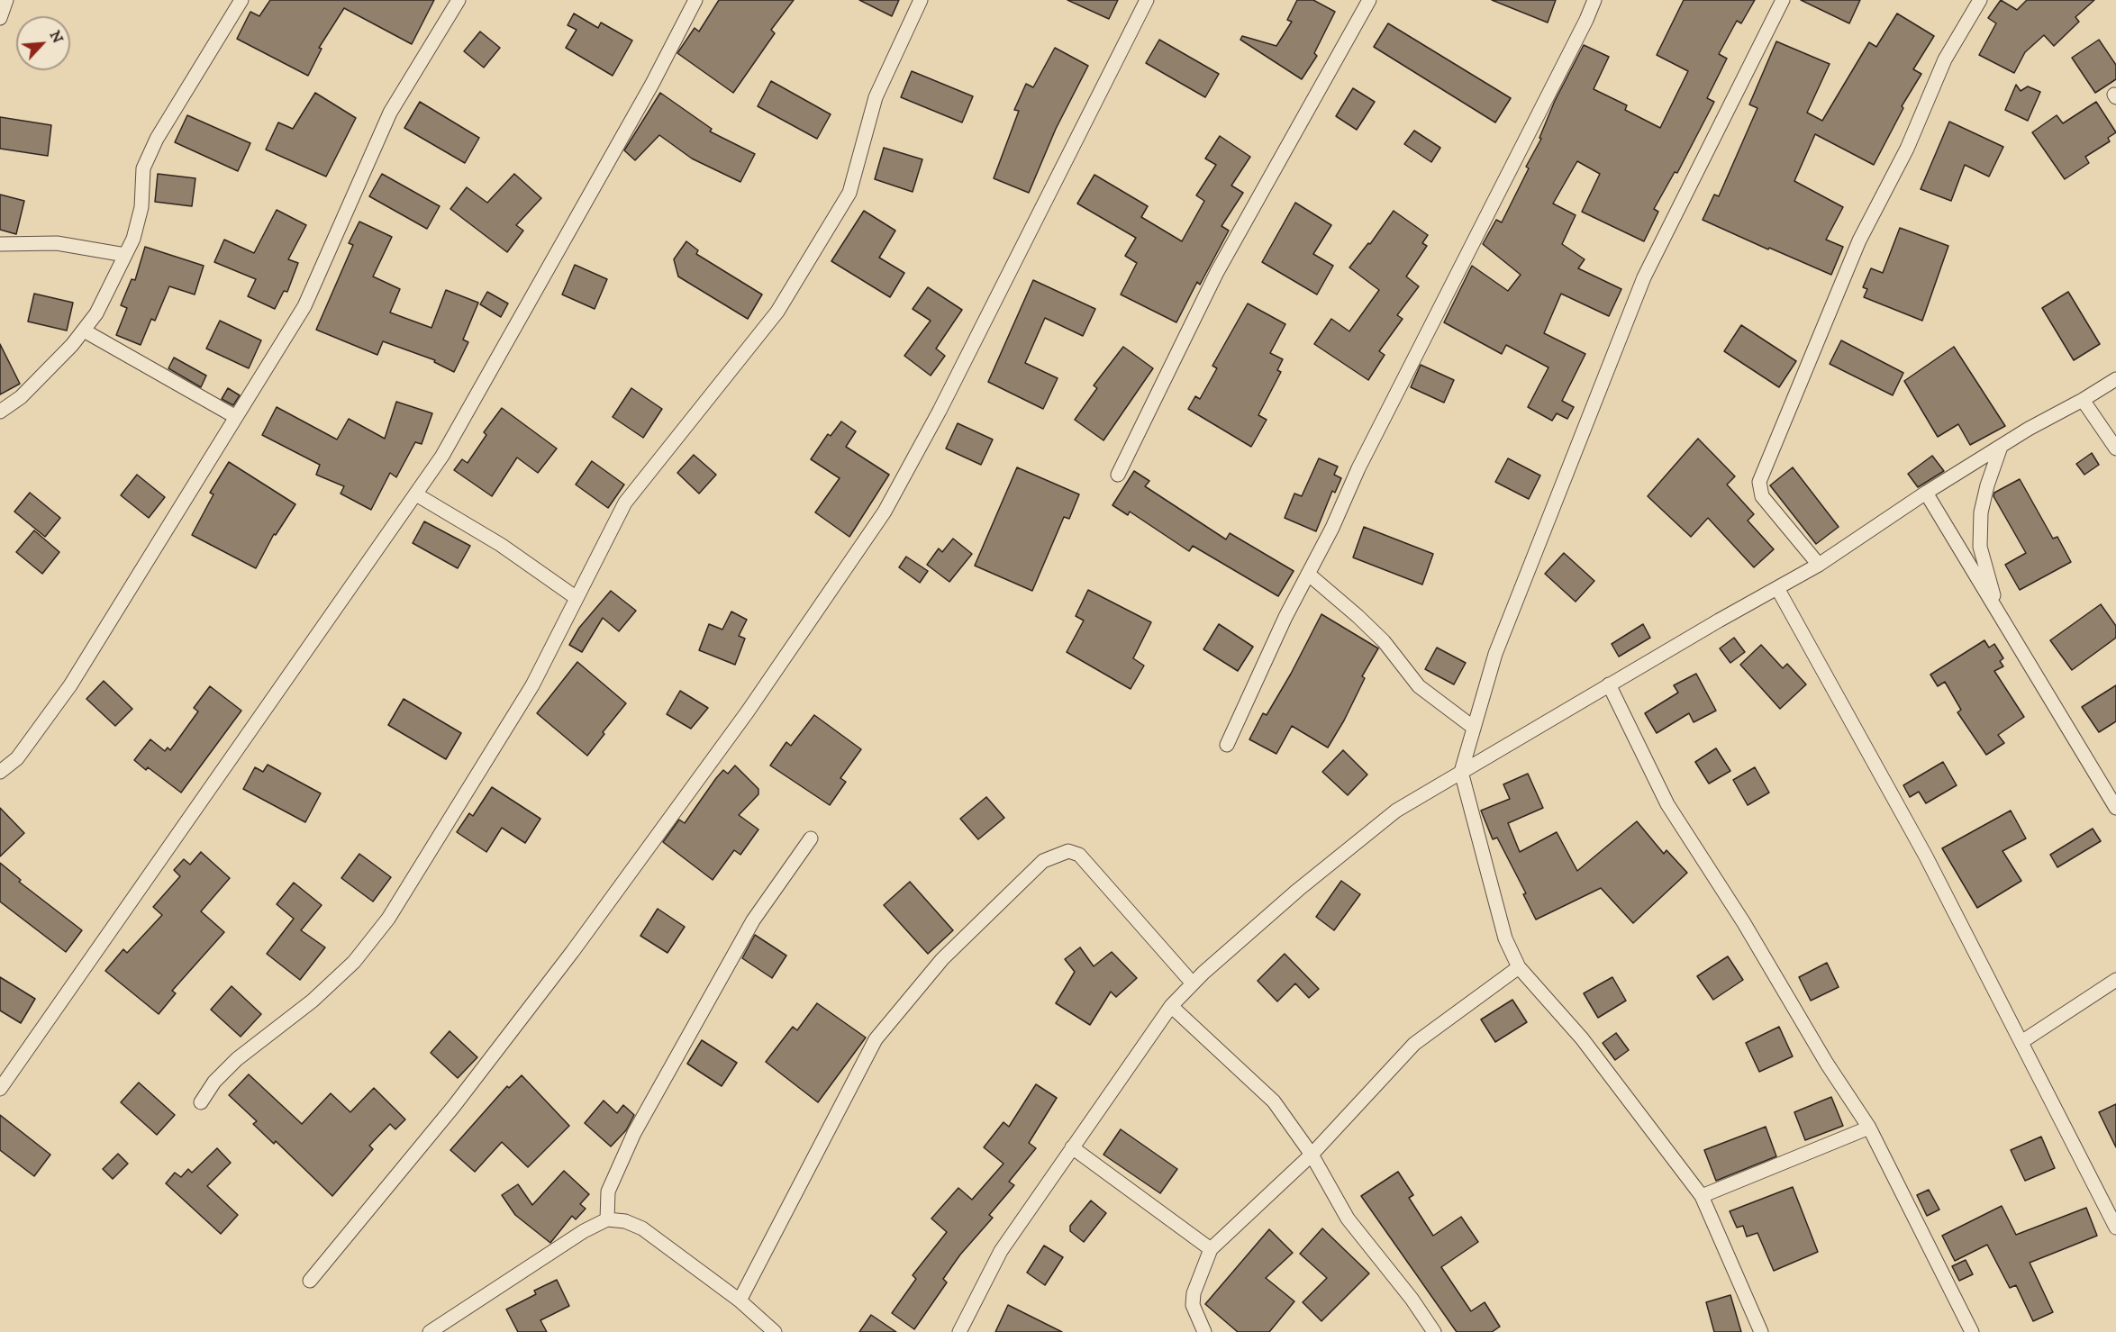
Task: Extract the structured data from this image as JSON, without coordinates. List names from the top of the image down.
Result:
{
  "north": "top right"
}
